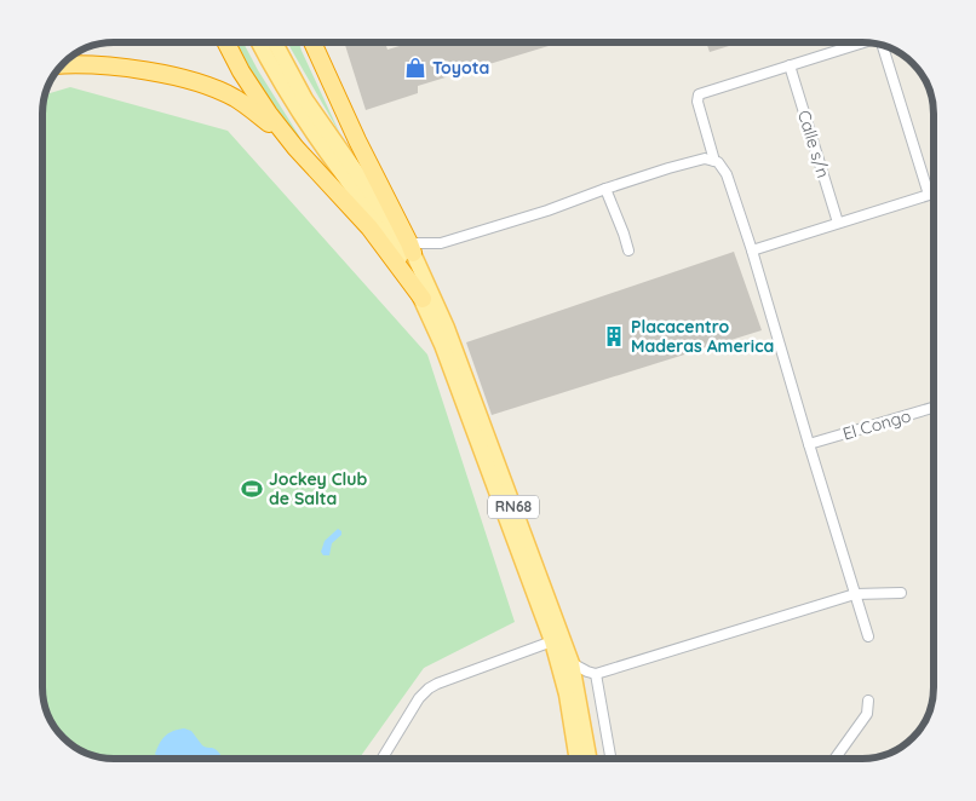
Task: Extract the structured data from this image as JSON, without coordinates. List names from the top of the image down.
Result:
{
  "streets": {
    "highway": ["RN68"],
    "street": ["Calle s/n", "El Congo"]
  },
  "places": {
    "shop": ["Toyota"],
    "building": ["Placacentro Maderas America"],
    "sports": ["Jockey Club de Salta"]
  }
}
